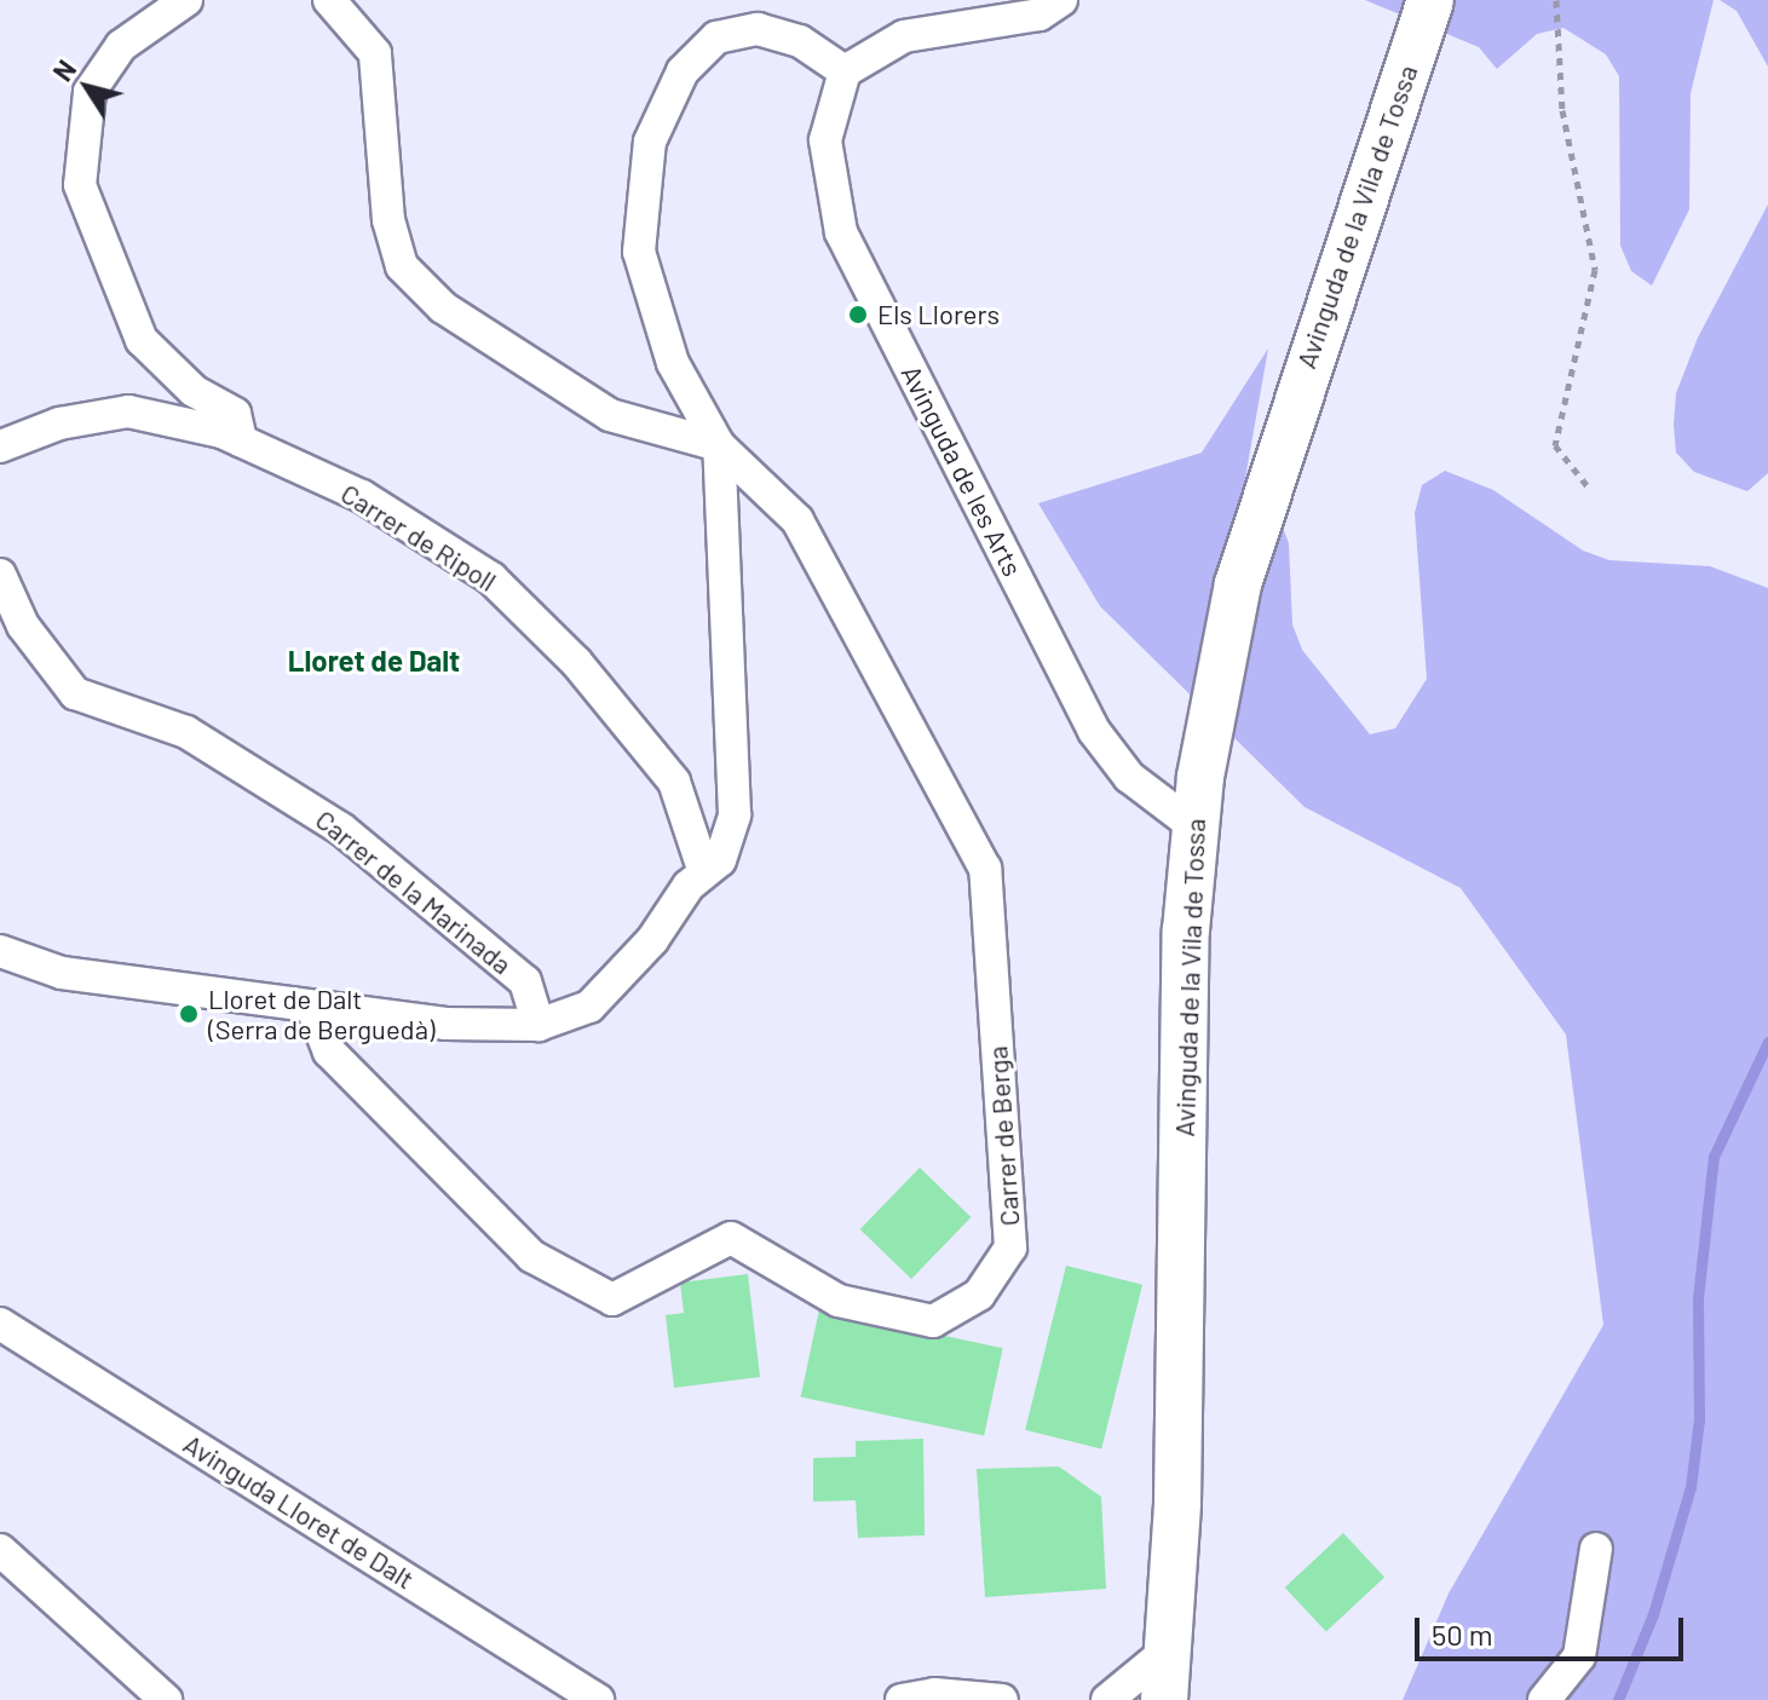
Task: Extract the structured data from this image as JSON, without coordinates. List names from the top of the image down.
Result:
{
  "streets": {
    "main road": ["Avinguda de la Vila de Tossa"],
    "street": [
      "Avinguda de les Arts",
      "Carrer de Ripoll",
      "Carrer de la Marinada",
      "Carrer de Berga",
      "Avinguda Lloret de Dalt"
    ]
  },
  "crossings": [
    ["Avinguda de la Vila de Tossa", "Avinguda de les Arts"]
  ],
  "districts": ["Lloret de Dalt"],
  "places": ["Els Llorers", "Lloret de Dalt (Serra de Berguedà)"],
  "scale_bar": "50 m",
  "north": "top left"
}
